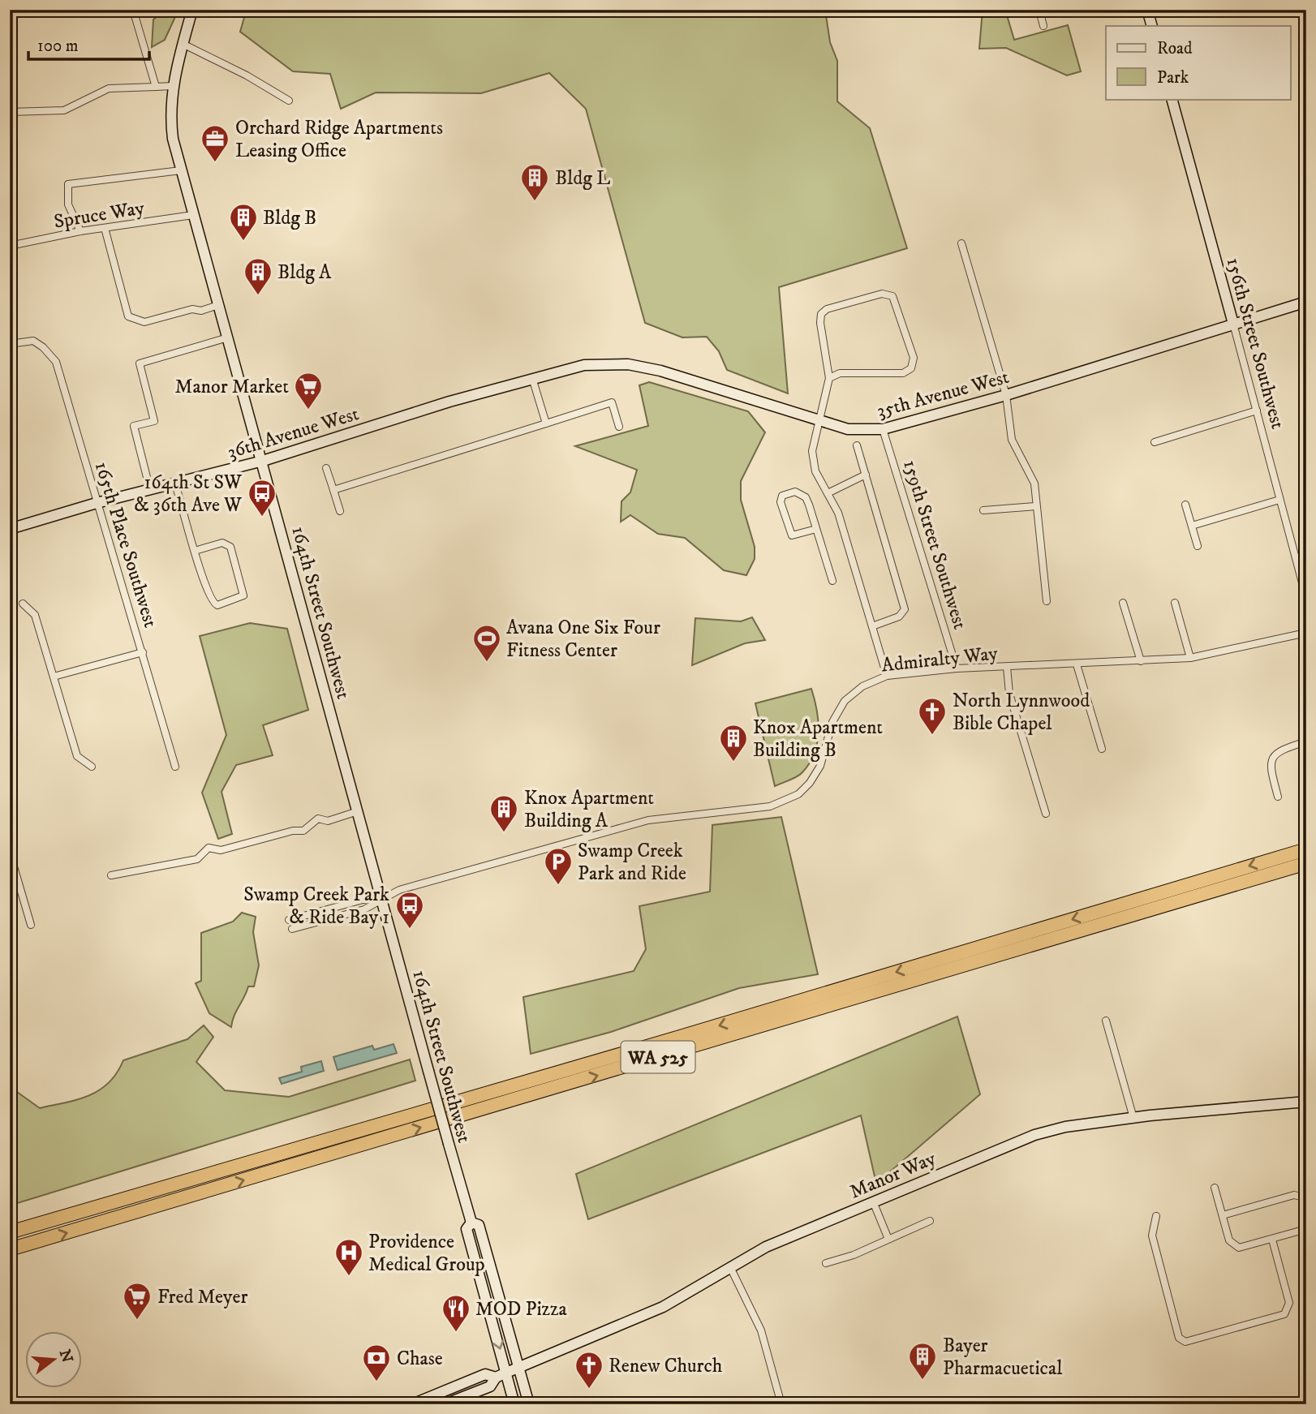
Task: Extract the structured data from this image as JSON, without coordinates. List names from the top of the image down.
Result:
{
  "streets": {
    "highway": ["WA 525"],
    "street": [
      "Spruce Way",
      "156th Street Southwest",
      "35th Avenue West",
      "36th Avenue West",
      "165th Place Southwest",
      "159th Street Southwest",
      "164th Street Southwest",
      "Admiralty Way",
      "Manor Way"
    ]
  },
  "crossings": [
    ["Spruce Way", "164th Street Southwest"],
    ["156th Street Southwest", "35th Avenue West"],
    ["35th Avenue West", "36th Avenue West"],
    ["35th Avenue West", "159th Street Southwest"],
    ["36th Avenue West", "165th Place Southwest"],
    ["36th Avenue West", "164th Street Southwest"],
    ["159th Street Southwest", "Admiralty Way"],
    ["164th Street Southwest", "Admiralty Way"],
    ["164th Street Southwest", "Manor Way"]
  ],
  "places": {
    "office": ["Orchard Ridge Apartments Leasing Office"],
    "building": [
      "Bldg L",
      "Bldg B",
      "Bldg A",
      "Knox Apartment Building B",
      "Knox Apartment Building A",
      "Bayer Pharmacuetical"
    ],
    "supermarket": ["Manor Market", "Fred Meyer"],
    "bus stop": ["164th St SW & 36th Ave W", "Swamp Creek Park & Ride Bay 1"],
    "sports": ["Avana One Six Four Fitness Center"],
    "church": ["North Lynnwood Bible Chapel", "Renew Church"],
    "parking": ["Swamp Creek Park and Ride"],
    "hospital": ["Providence Medical Group"],
    "restaurant": ["MOD Pizza"],
    "bank": ["Chase"]
  },
  "legend": ["Road", "Park"],
  "scale_bar": "100 m",
  "north": "right"
}
